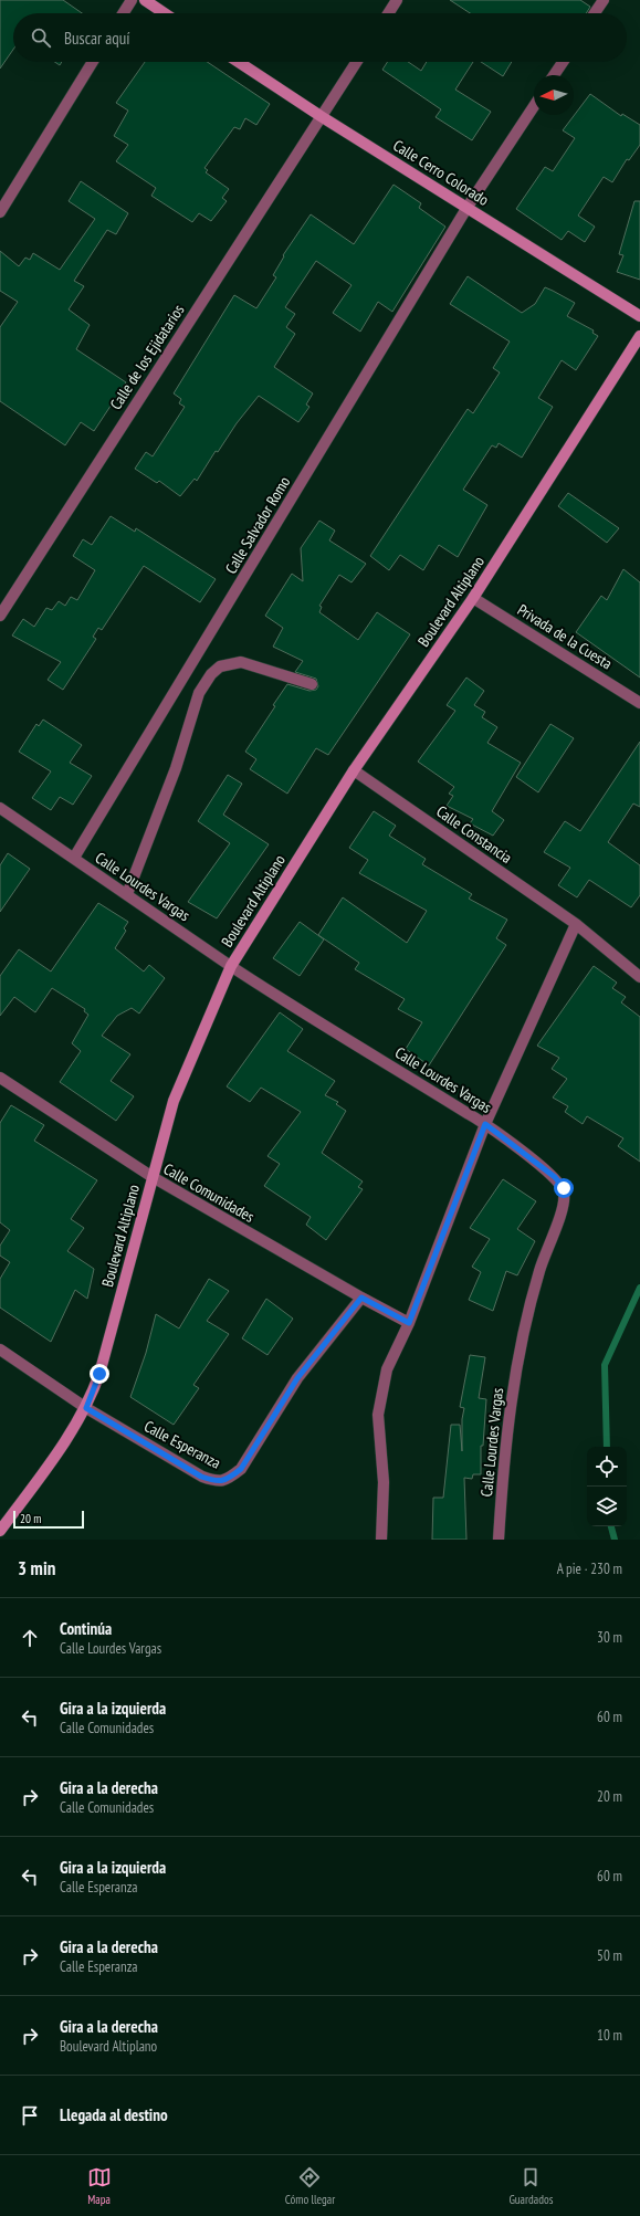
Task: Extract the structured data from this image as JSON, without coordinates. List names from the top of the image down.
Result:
{
  "streets": {
    "street": [
      "Calle Cerro Colorado",
      "Calle de los Ejidatarios",
      "Calle Salvador Romo",
      "Boulevard Altiplano",
      "Privada de la Cuesta",
      "Calle Constancia",
      "Calle Lourdes Vargas",
      "Calle Comunidades",
      "Calle Esperanza"
    ]
  },
  "crossings": [
    ["Calle Cerro Colorado", "Calle de los Ejidatarios"],
    ["Calle Cerro Colorado", "Calle Salvador Romo"],
    ["Calle Salvador Romo", "Calle Lourdes Vargas"],
    ["Boulevard Altiplano", "Privada de la Cuesta"],
    ["Boulevard Altiplano", "Calle Constancia"],
    ["Boulevard Altiplano", "Calle Lourdes Vargas"],
    ["Boulevard Altiplano", "Calle Comunidades"],
    ["Boulevard Altiplano", "Calle Esperanza"],
    ["Calle Comunidades", "Calle Esperanza"]
  ],
  "scale_bar": "20 m",
  "north": "left",
  "page": {
    "search": "Buscar aquí",
    "scale": "20 m",
    "heading": ["3 min", "A pie · 230 m"],
    "list": [
      ["Continúa", "Calle Lourdes Vargas", "30 m"],
      ["Gira a la izquierda", "Calle Comunidades", "60 m"],
      ["Gira a la derecha", "Calle Comunidades", "20 m"],
      ["Gira a la izquierda", "Calle Esperanza", "60 m"],
      ["Gira a la derecha", "Calle Esperanza", "50 m"],
      ["Gira a la derecha", "Boulevard Altiplano", "10 m"],
      "Llegada al destino"
    ],
    "nav": ["Mapa", "Cómo llegar", "Guardados"]
  }
}
